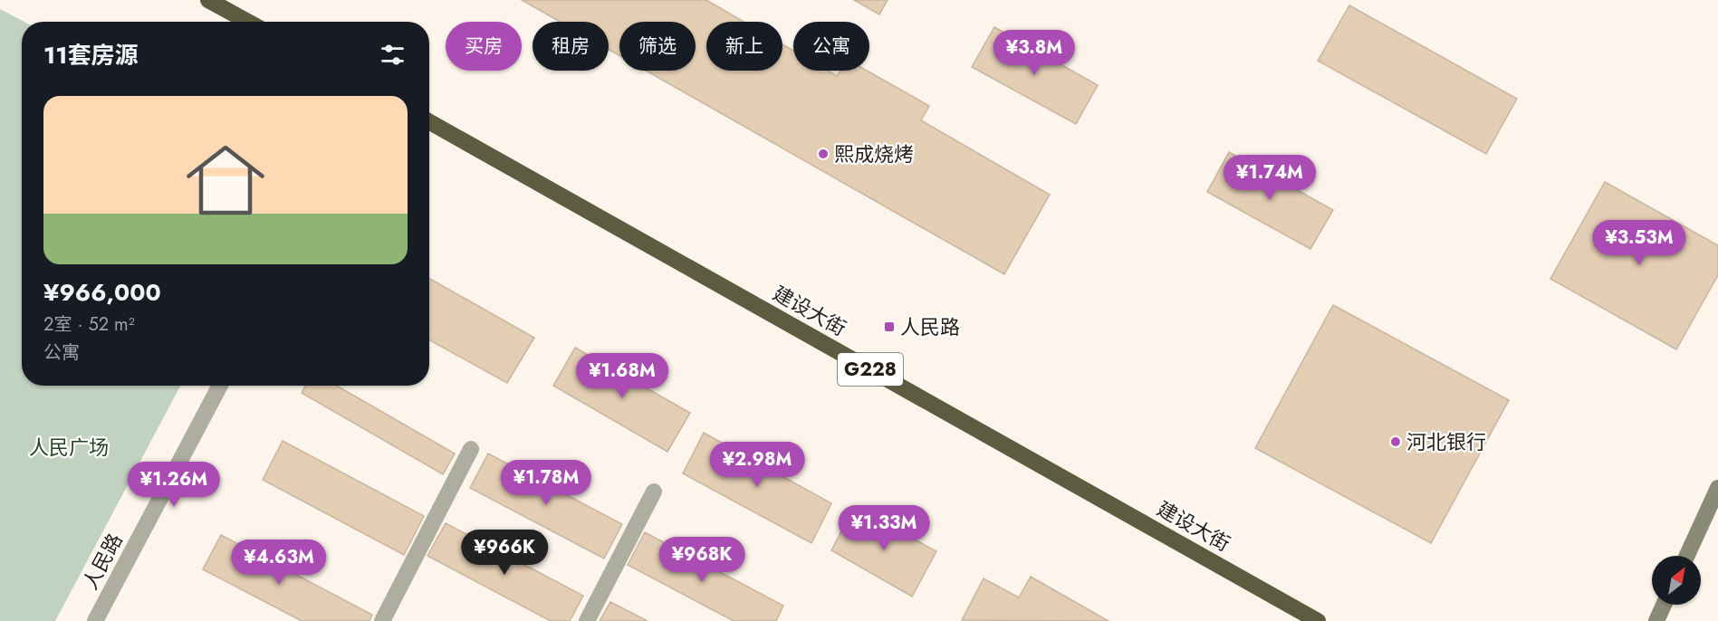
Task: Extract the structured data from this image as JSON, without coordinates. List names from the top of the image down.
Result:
{
  "streets": {
    "highway": ["建设大街", "G228"],
    "street": ["人民路"]
  },
  "parks": ["人民广场"],
  "places": {
    "other": ["熙成烧烤", "河北银行"],
    "transit": ["人民路"]
  },
  "north": "top right",
  "page": {
    "chip": [
      "买房",
      "租房",
      "筛选",
      "新上",
      "公寓"
    ],
    "heading": "11套房源",
    "price": [
      "¥3.8M",
      "¥1.74M",
      "¥3.53M",
      "¥1.68M",
      "¥2.98M",
      "¥1.78M",
      "¥1.26M",
      "¥1.33M",
      "¥966K",
      "¥968K",
      "¥4.63M"
    ],
    "list": [
      {
        "name": "¥966,000",
        "note": "2室 · 52 m² · 公寓"
      }
    ]
  }
}
